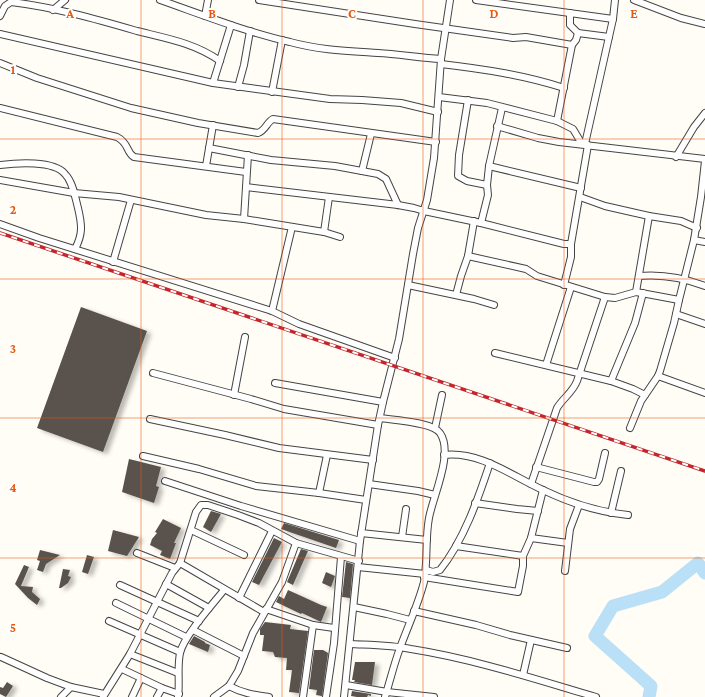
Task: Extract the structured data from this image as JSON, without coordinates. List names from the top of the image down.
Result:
{
  "grid": {
    "columns": [
      "A",
      "B",
      "C",
      "D",
      "E"
    ],
    "rows": [
      "1",
      "2",
      "3",
      "4",
      "5"
    ]
  }
}
